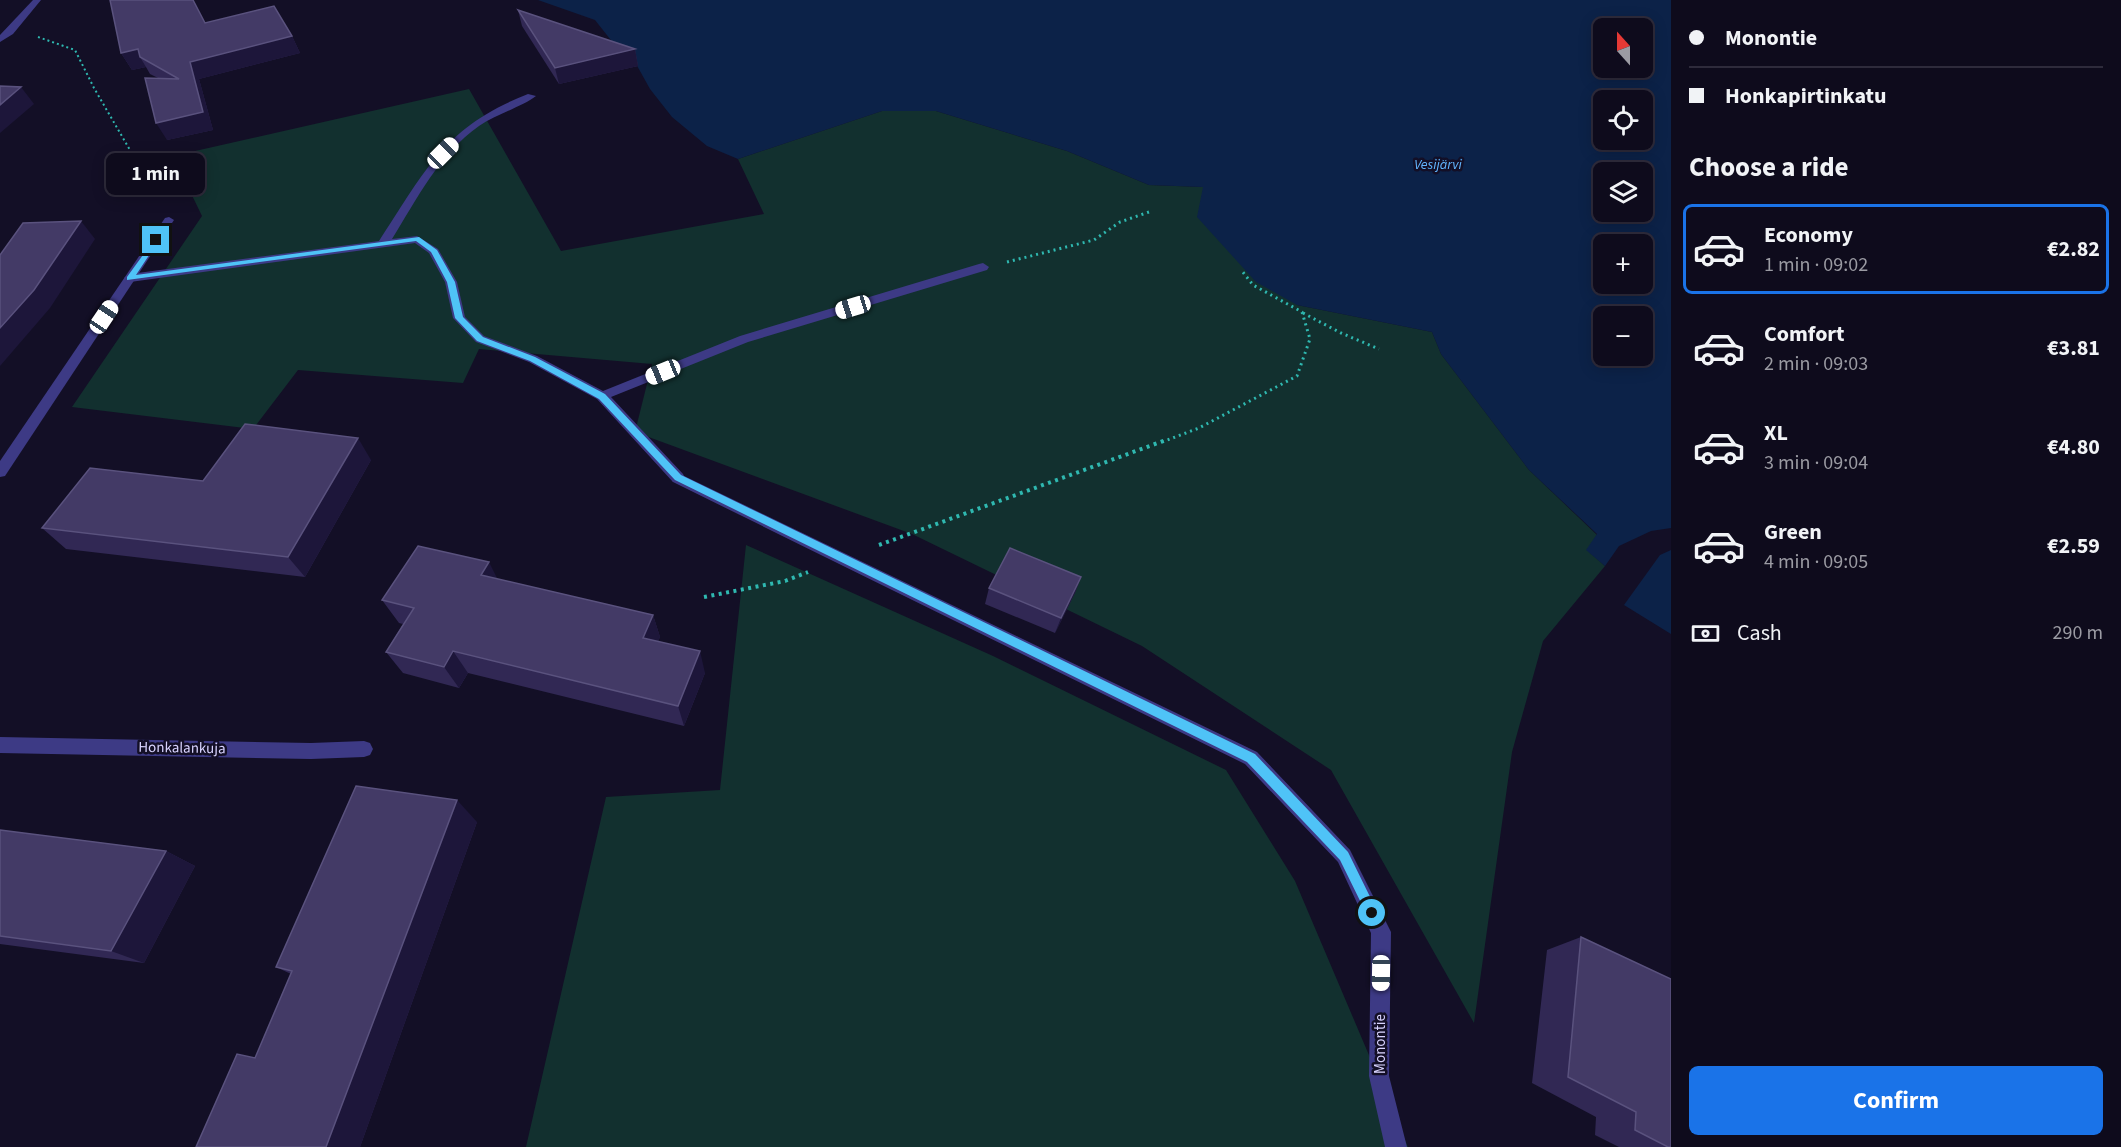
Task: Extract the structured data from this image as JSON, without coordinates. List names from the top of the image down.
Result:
{
  "streets": {
    "street": ["Honkalankuja", "Monontie"]
  },
  "water": ["Vesijärvi"],
  "north": "top",
  "page": {
    "banner": ["Monontie", "Honkapirtinkatu"],
    "map_buttons": ["+", "−"],
    "heading": "Choose a ride",
    "bubble": "1 min",
    "list": [
      {
        "name": "Economy",
        "note": "1 min · 09:02",
        "value": "€2.82"
      },
      {
        "name": "Comfort",
        "note": "2 min · 09:03",
        "value": "€3.81"
      },
      {
        "name": "XL",
        "note": "3 min · 09:04",
        "value": "€4.80"
      },
      {
        "name": "Green",
        "note": "4 min · 09:05",
        "value": "€2.59"
      }
    ],
    "pay": ["Cash", "290 m"],
    "buttons": "Confirm"
  }
}
